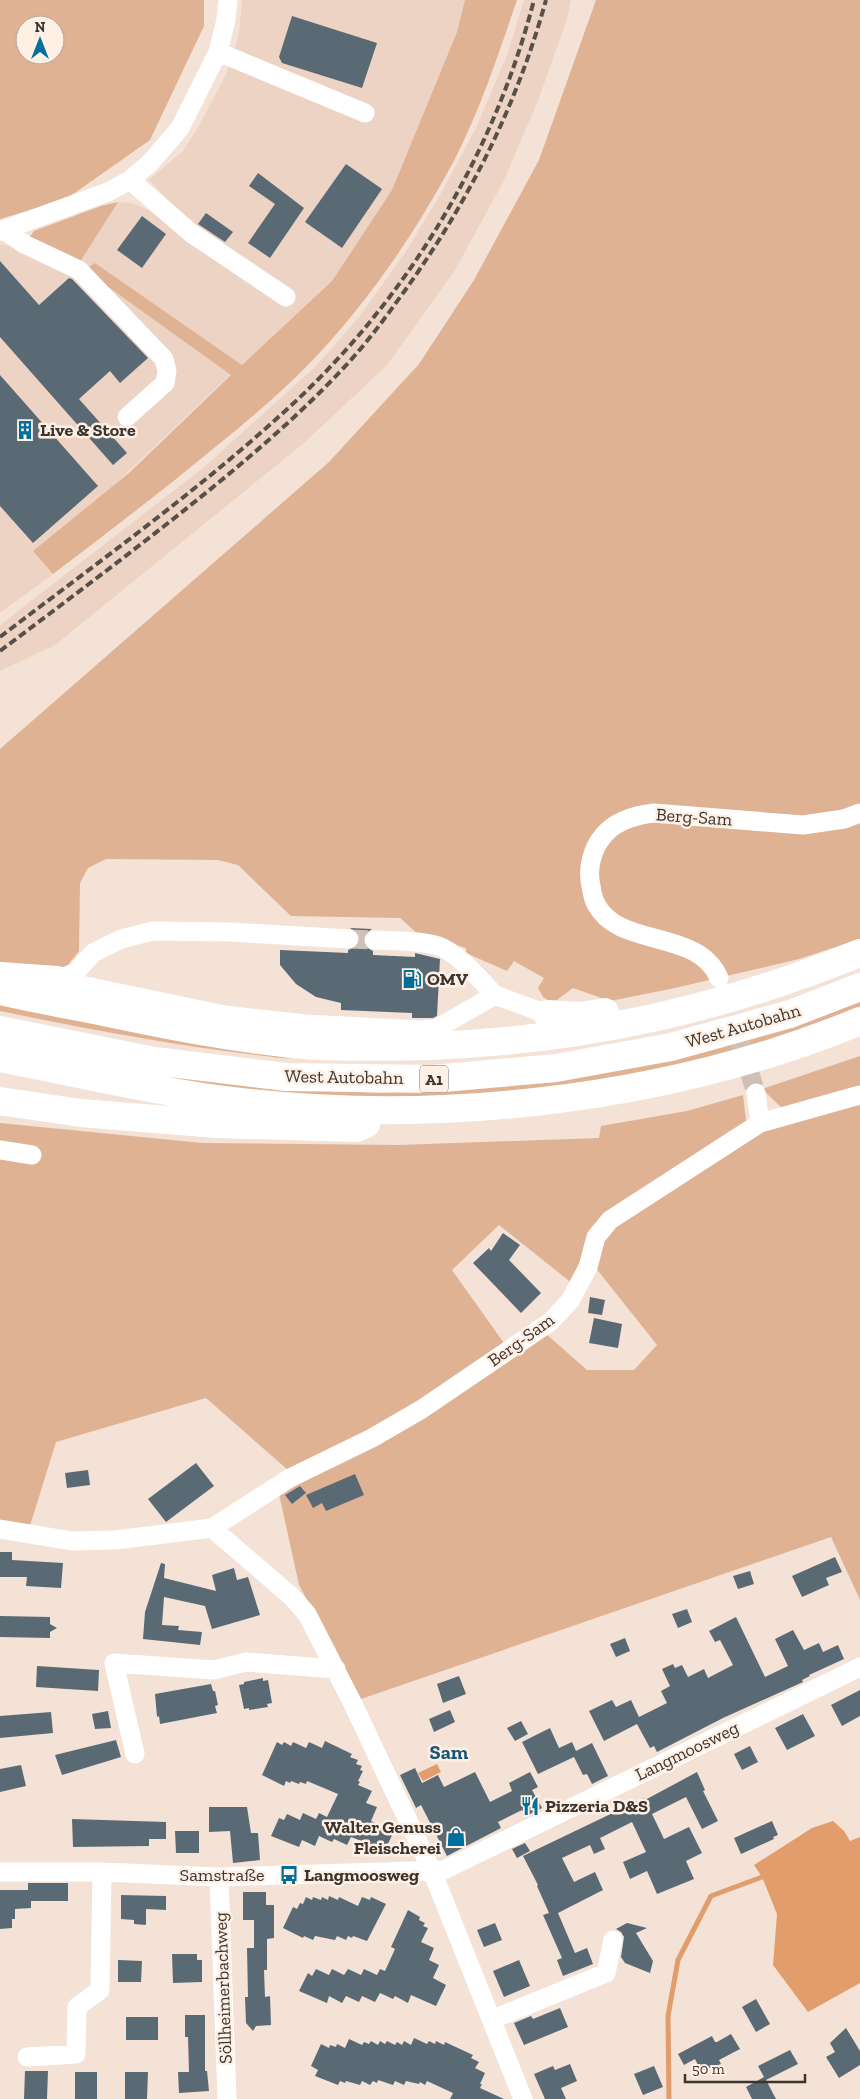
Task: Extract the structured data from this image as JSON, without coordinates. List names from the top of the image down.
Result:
{
  "streets": {
    "highway": ["West Autobahn", "A1"],
    "street": [
      "Berg-Sam",
      "Langmoosweg",
      "Samstraße",
      "Söllheimerbachweg"
    ]
  },
  "crossings": [
    ["Langmoosweg", "Samstraße"],
    ["Samstraße", "Söllheimerbachweg"]
  ],
  "districts": ["Sam"],
  "places": {
    "building": ["Live & Store"],
    "fuel station": ["OMV"],
    "restaurant": ["Pizzeria D&S"],
    "shop": ["Walter Genuss Fleischerei"],
    "bus stop": ["Langmoosweg"]
  },
  "scale_bar": "50 m",
  "north": "top"
}
